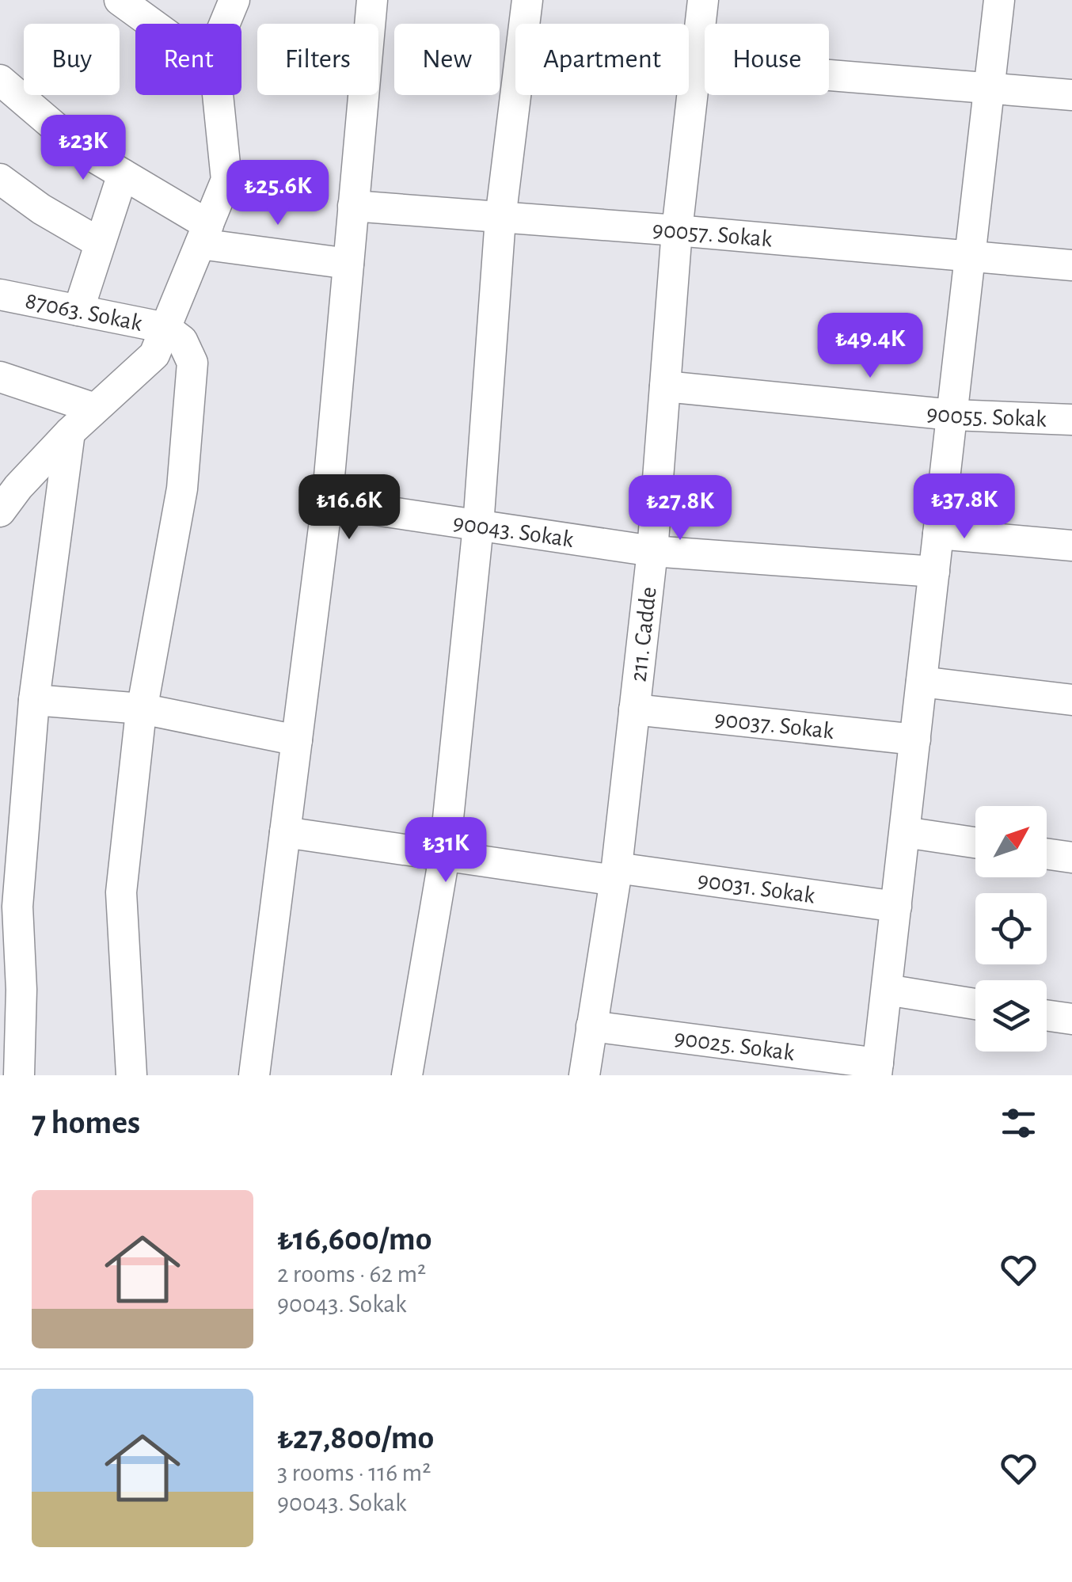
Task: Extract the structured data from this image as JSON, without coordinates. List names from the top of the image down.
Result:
{
  "streets": {
    "street": [
      "90057. Sokak",
      "87063. Sokak",
      "90055. Sokak",
      "90043. Sokak",
      "211. Cadde",
      "90037. Sokak",
      "90031. Sokak",
      "90025. Sokak"
    ]
  },
  "crossings": [
    ["90057. Sokak", "211. Cadde"],
    ["90055. Sokak", "211. Cadde"],
    ["90043. Sokak", "211. Cadde"],
    ["211. Cadde", "90037. Sokak"],
    ["211. Cadde", "90031. Sokak"],
    ["211. Cadde", "90025. Sokak"]
  ],
  "north": "top right",
  "page": {
    "chip": [
      "Buy",
      "Rent",
      "Filters",
      "New",
      "Apartment",
      "House"
    ],
    "price": [
      "₺23K",
      "₺25.6K",
      "₺49.4K",
      "₺37.8K",
      "₺16.6K",
      "₺27.8K",
      "₺31K"
    ],
    "heading": "7 homes",
    "list": [
      {
        "name": "₺16,600/mo",
        "note": "2 rooms · 62 m² · 90043. Sokak"
      },
      {
        "name": "₺27,800/mo",
        "note": "3 rooms · 116 m² · 90043. Sokak"
      }
    ]
  }
}
